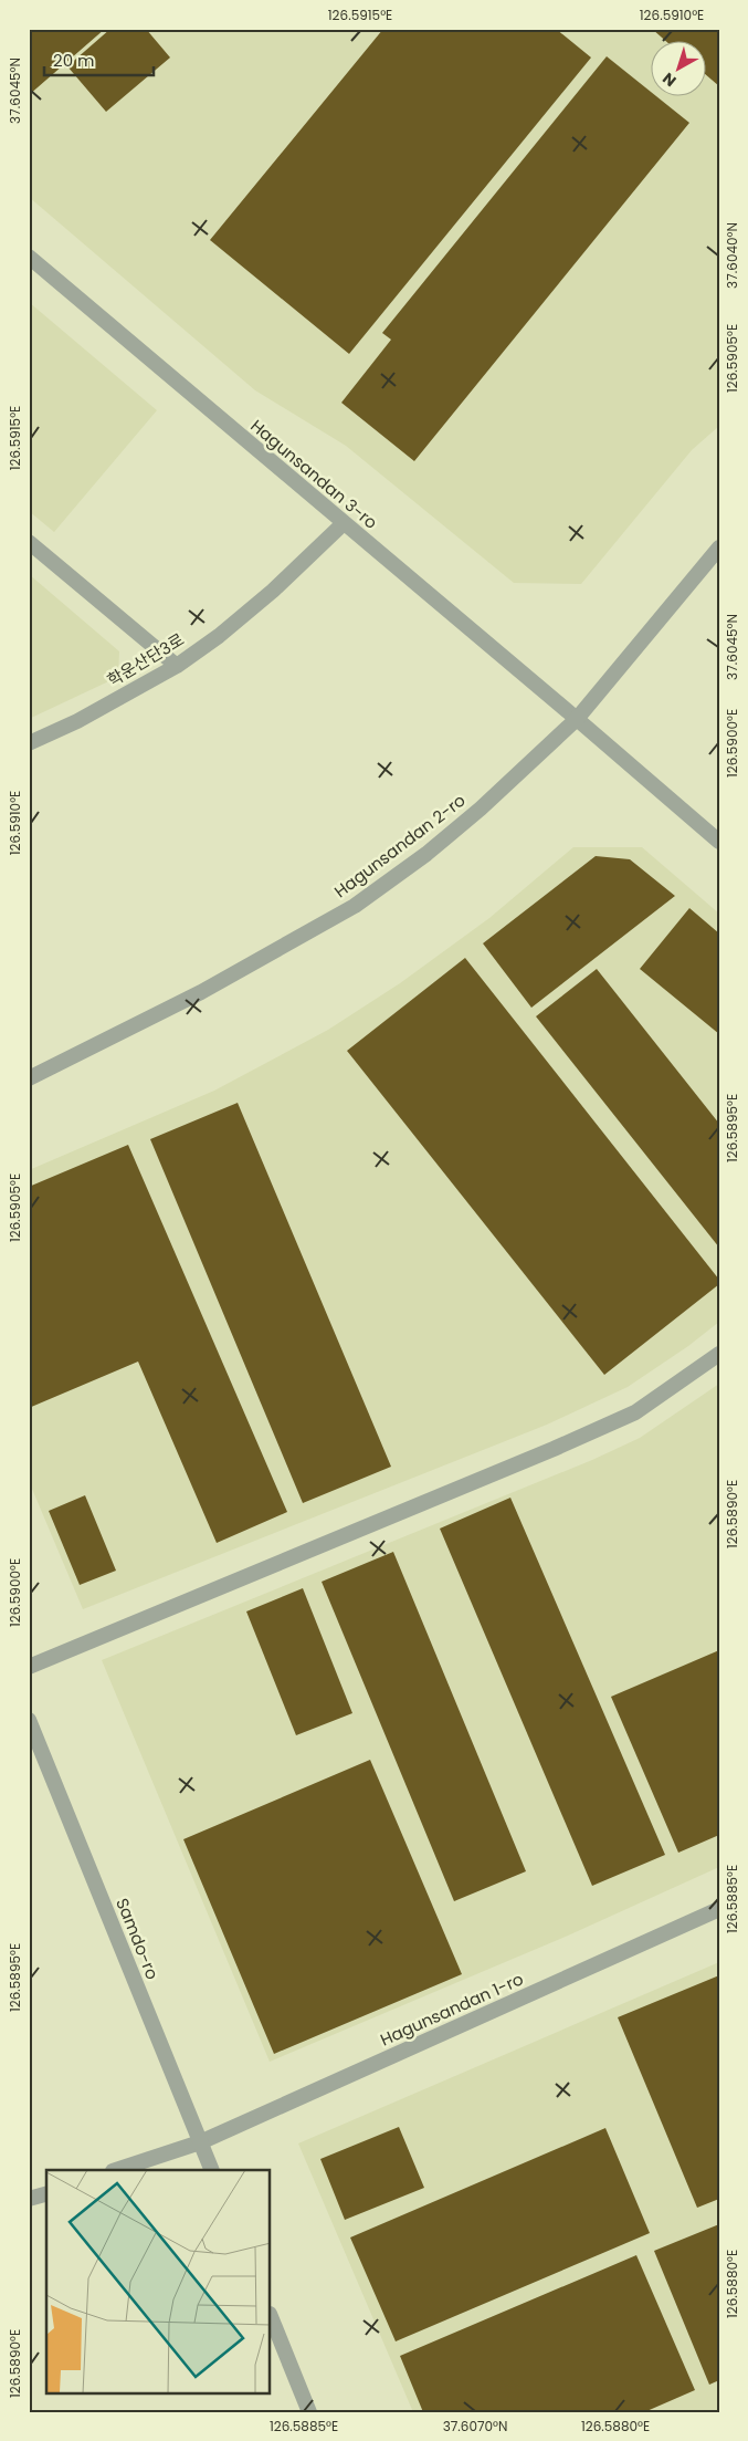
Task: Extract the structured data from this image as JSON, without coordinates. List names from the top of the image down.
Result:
{
  "streets": {
    "street": [
      "Hagunsandan 3-ro",
      "학운산단3로",
      "Hagunsandan 2-ro",
      "Samdo-ro",
      "Hagunsandan 1-ro"
    ]
  },
  "crossings": [
    ["Hagunsandan 3-ro", "학운산단3로"],
    ["Hagunsandan 3-ro", "Hagunsandan 2-ro"],
    ["Samdo-ro", "Hagunsandan 1-ro"]
  ],
  "scale_bar": "20 m",
  "north": "bottom left",
  "coordinates": [
    "126.5915°E",
    "126.5910°E",
    "37.6045°N",
    "37.6040°N",
    "126.5905°E",
    "126.5900°E",
    "126.5895°E",
    "126.5890°E",
    "126.5885°E",
    "126.5880°E",
    "37.6070°N"
  ]
}
